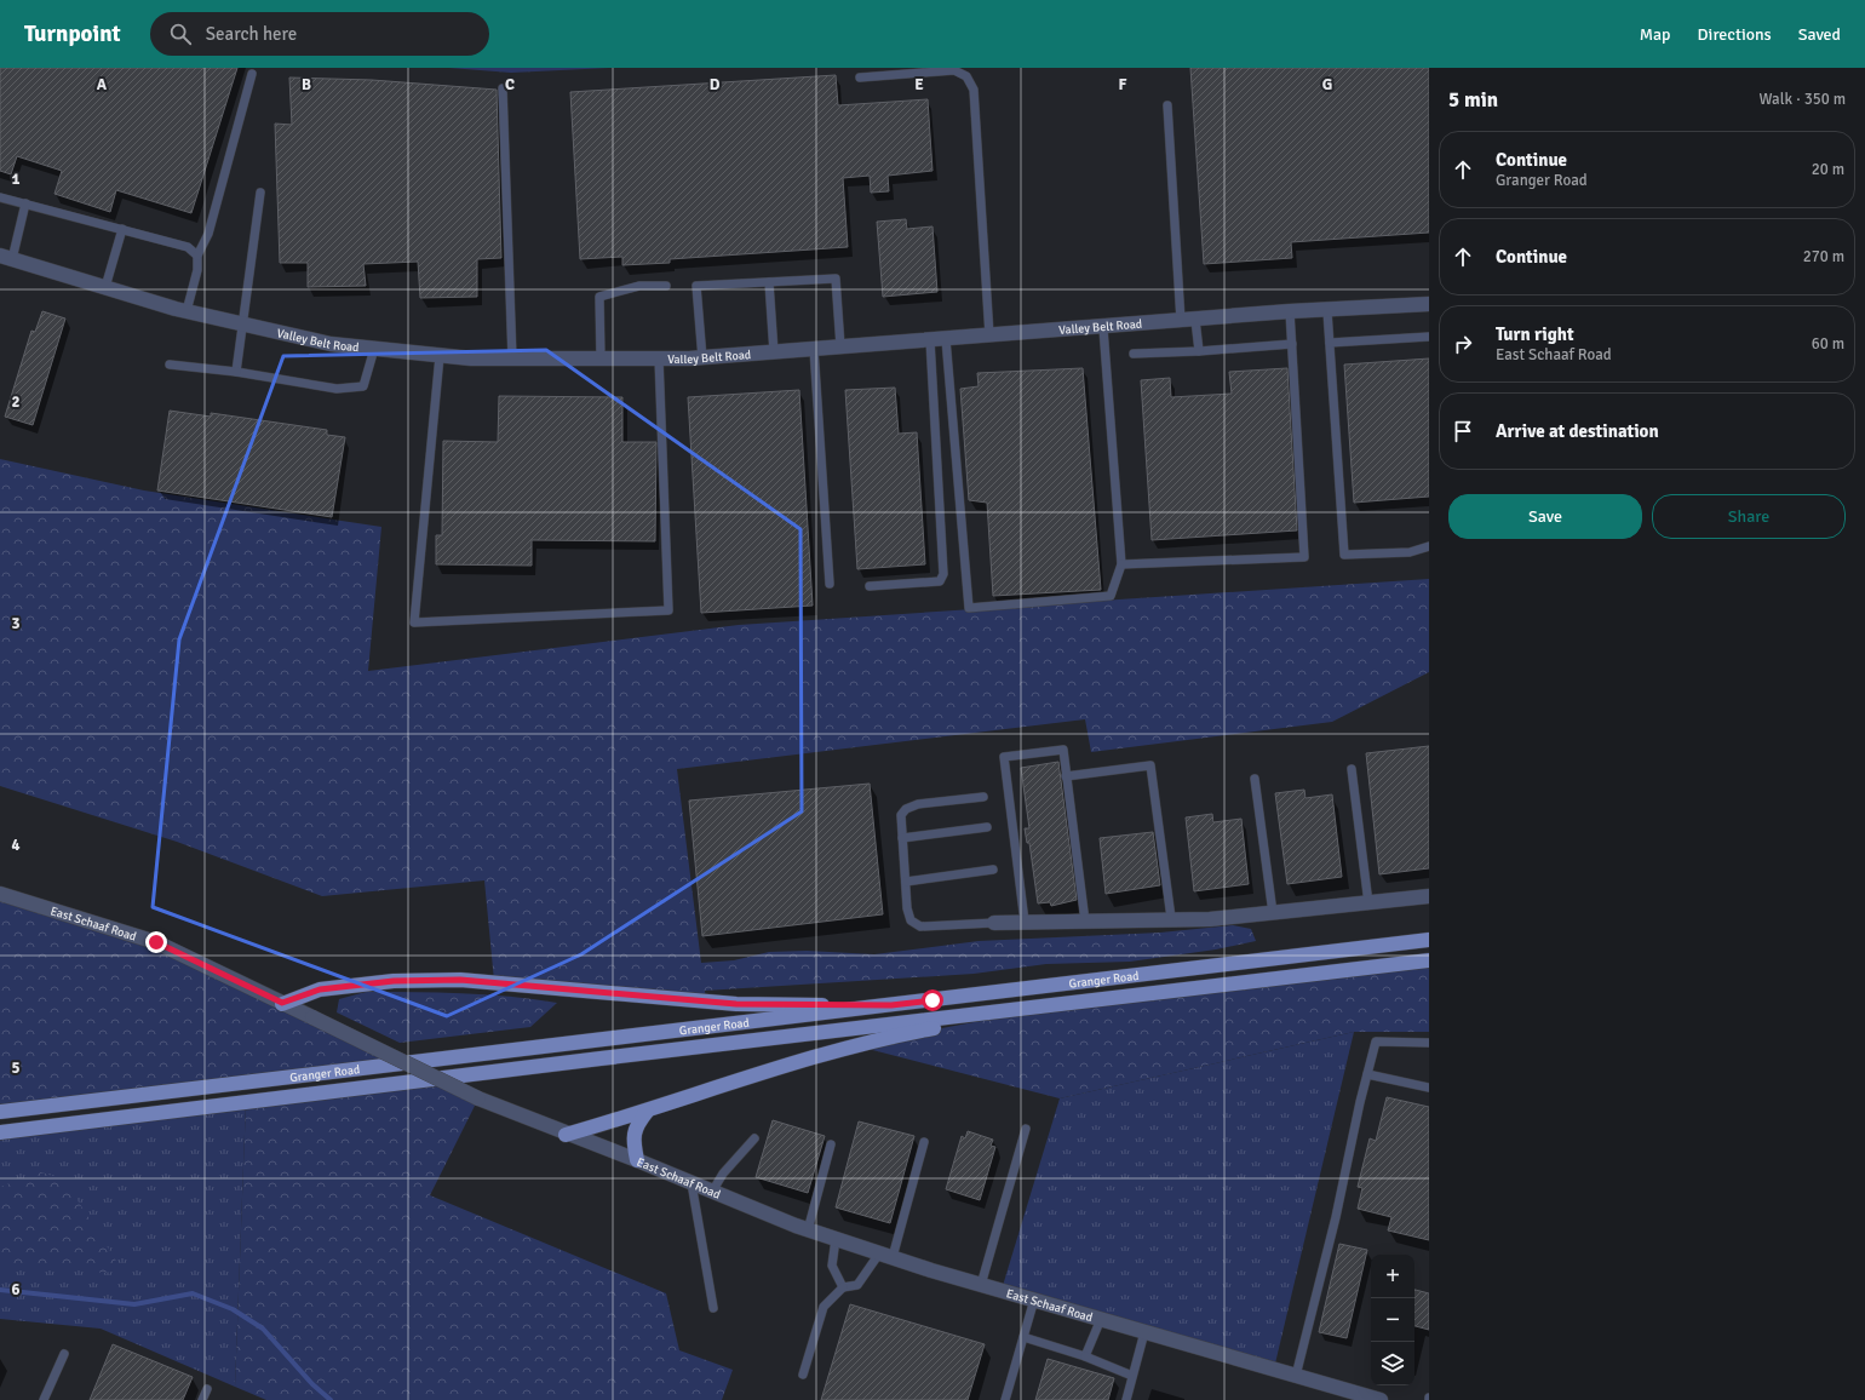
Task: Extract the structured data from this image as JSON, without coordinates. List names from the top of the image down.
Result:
{
  "streets": {
    "main road": ["Granger Road"],
    "street": ["Valley Belt Road", "East Schaaf Road"]
  },
  "page": {
    "header": "Turnpoint",
    "search": "Search here",
    "nav": ["Map", "Directions", "Saved"],
    "heading": ["5 min", "Walk · 350 m"],
    "list": [
      ["Continue", "Granger Road", "20 m"],
      ["Continue", "270 m"],
      ["Turn right", "East Schaaf Road", "60 m"],
      "Arrive at destination"
    ],
    "buttons": ["Save", "Share"],
    "map_buttons": ["+", "−"]
  },
  "grid": {
    "columns": [
      "A",
      "B",
      "C",
      "D",
      "E",
      "F",
      "G"
    ],
    "rows": [
      "1",
      "2",
      "3",
      "4",
      "5",
      "6"
    ]
  }
}
